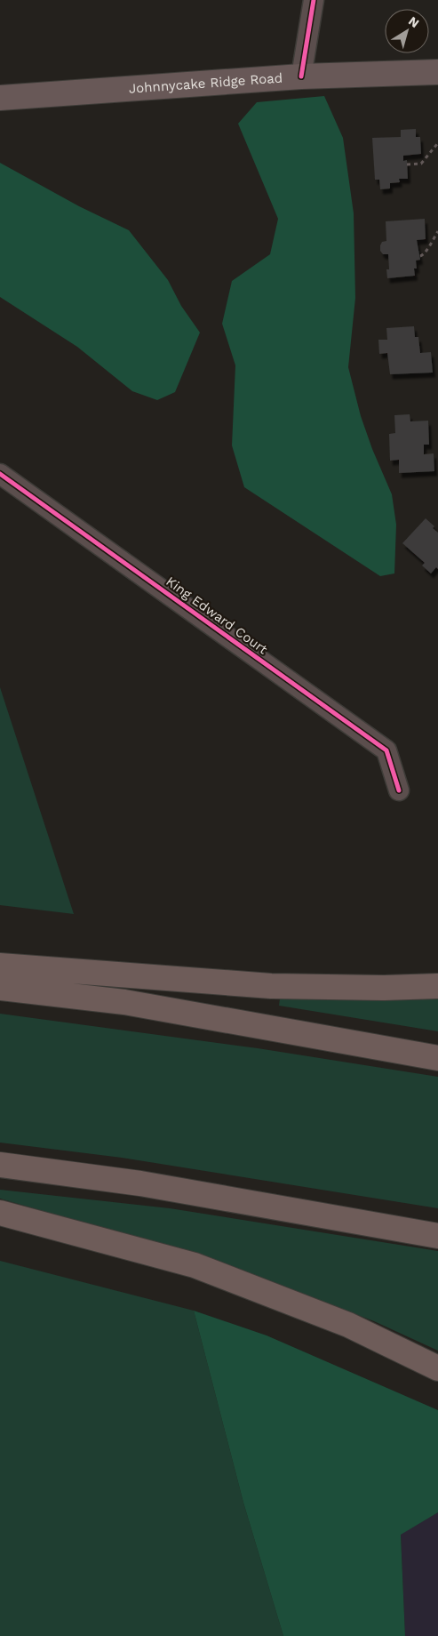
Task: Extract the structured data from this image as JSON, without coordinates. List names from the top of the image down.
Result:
{
  "streets": {
    "main road": ["Johnnycake Ridge Road"],
    "street": ["King Edward Court"]
  },
  "north": "top right"
}
